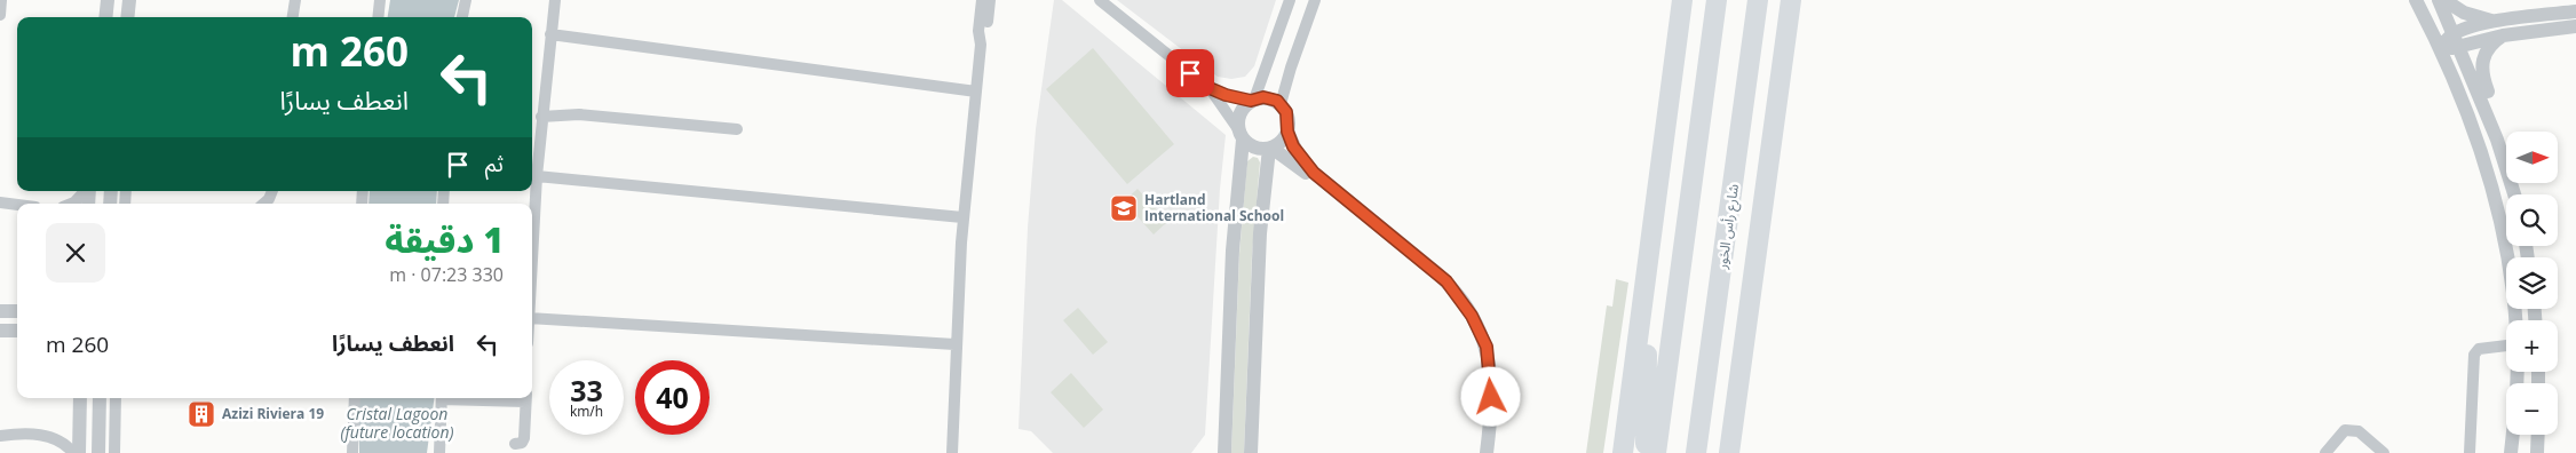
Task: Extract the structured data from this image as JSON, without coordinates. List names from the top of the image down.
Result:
{
  "streets": {
    "highway": ["شارع رأس الخور"]
  },
  "water": ["Cristal Lagoon (future location)"],
  "places": {
    "school or university": ["Hartland International School"],
    "building": ["Azizi Riviera 19"]
  },
  "north": "right",
  "page": {
    "turn": ["260 m", "انعطف يسارًا"],
    "map_buttons": ["+", "−"],
    "then": "ثم",
    "heading": ["1 دقيقة", "330 m · 07:23"],
    "list": [
      {
        "name": "انعطف يسارًا",
        "value": "260 m"
      }
    ],
    "speed": "33 km/h",
    "limit": "40"
  }
}
